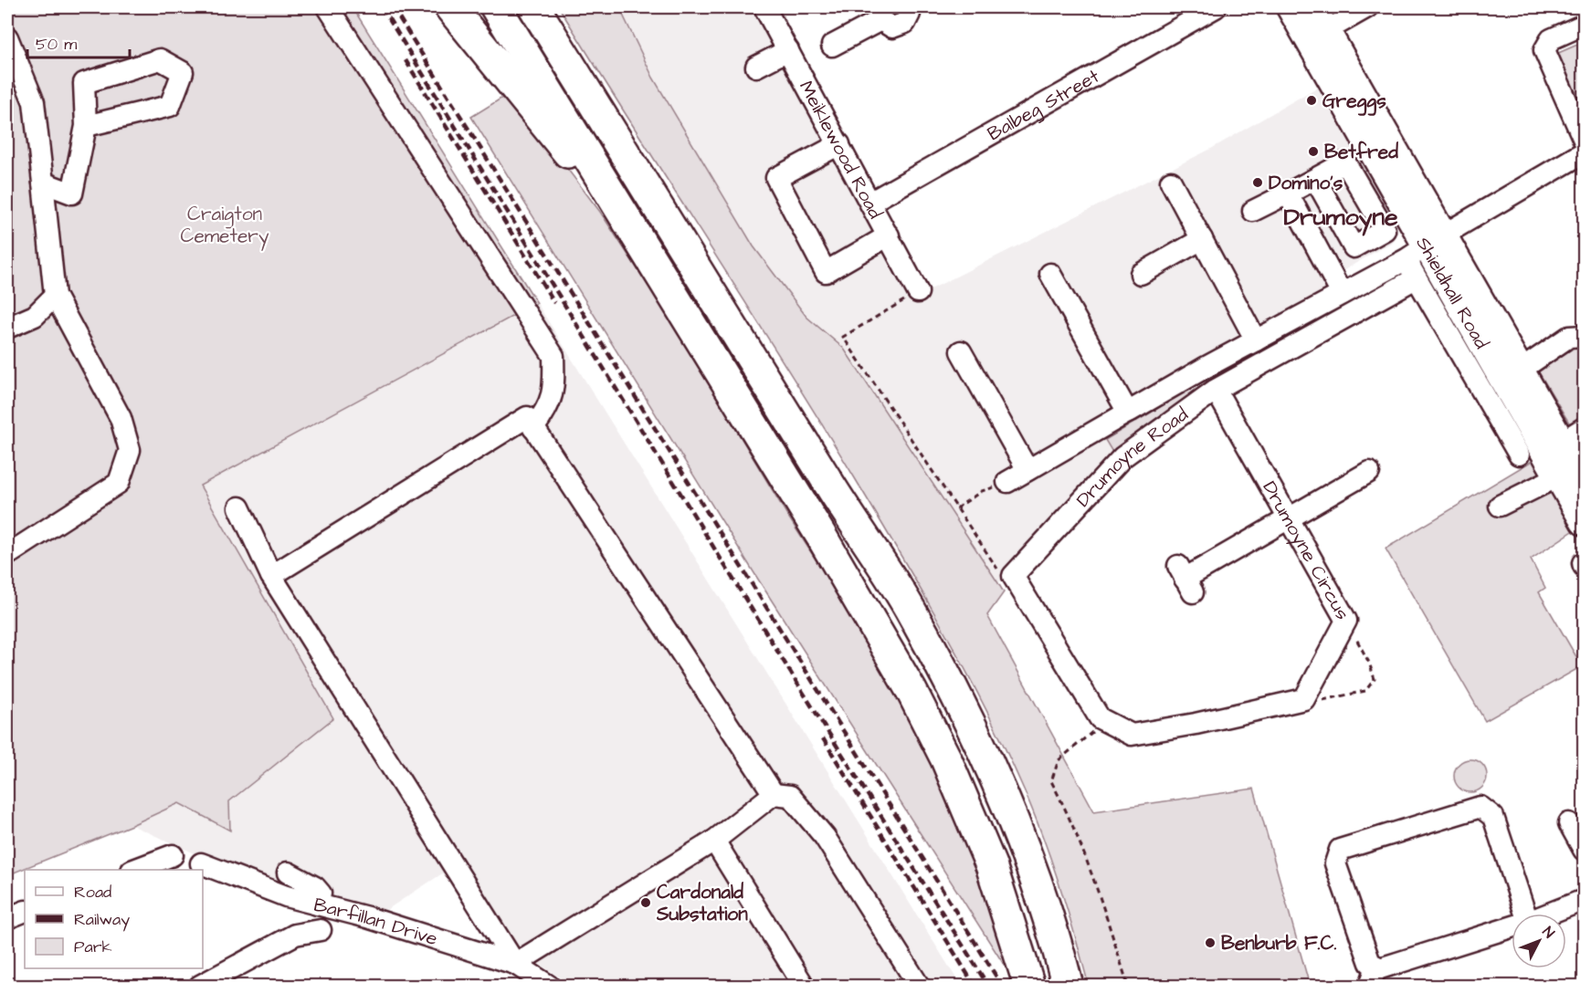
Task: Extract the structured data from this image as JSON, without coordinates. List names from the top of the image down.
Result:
{
  "streets": {
    "main road": ["Shieldhall Road"],
    "street": [
      "Balbeg Street",
      "Meiklewood Road",
      "Drumoyne Road",
      "Drumoyne Circus",
      "Barfillan Drive"
    ]
  },
  "crossings": [
    ["Balbeg Street", "Meiklewood Road"],
    ["Shieldhall Road", "Drumoyne Road"],
    ["Drumoyne Road", "Drumoyne Circus"]
  ],
  "districts": ["Drumoyne"],
  "parks": ["Craigton Cemetery"],
  "places": [
    "Greggs",
    "Betfred",
    "Domino's",
    "Cardonald Substation",
    "Benburb F.C."
  ],
  "legend": ["Road", "Railway", "Park"],
  "scale_bar": "50 m",
  "north": "top right"
}
